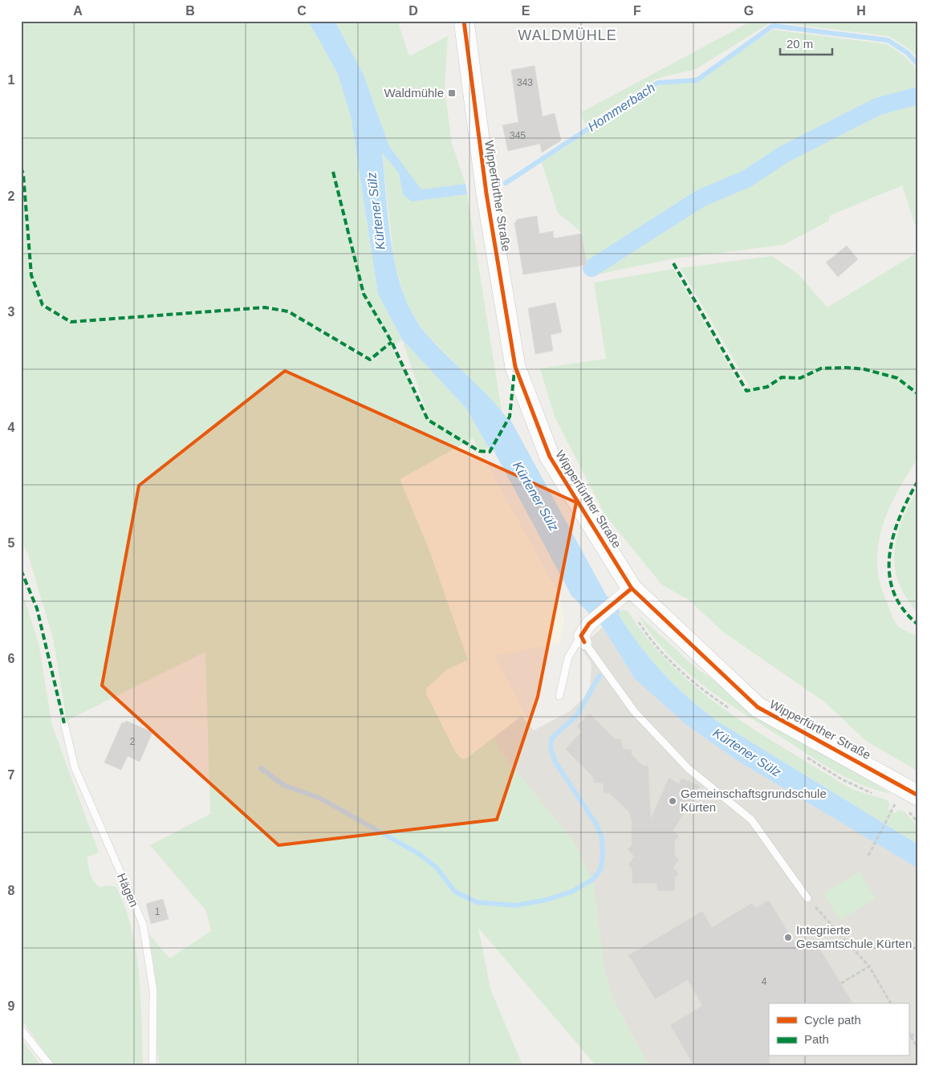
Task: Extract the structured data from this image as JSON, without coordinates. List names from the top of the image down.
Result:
{
  "streets": {
    "main road": ["Wipperfürther Straße"],
    "lane": ["Hägen"]
  },
  "districts": ["WALDMÜHLE"],
  "water": ["Hommerbach", "Kürtener Sülz"],
  "places": {
    "transit": ["Waldmühle"],
    "other": ["Gemeinschaftsgrundschule Kürten", "Integrierte Gesamtschule Kürten"]
  },
  "house_numbers": [
    "343",
    "345",
    "2",
    "1",
    "4"
  ],
  "legend": ["Cycle path", "Path"],
  "scale_bar": "20 m",
  "grid": {
    "columns": [
      "A",
      "B",
      "C",
      "D",
      "E",
      "F",
      "G",
      "H"
    ],
    "rows": [
      "1",
      "2",
      "3",
      "4",
      "5",
      "6",
      "7",
      "8",
      "9"
    ]
  }
}
